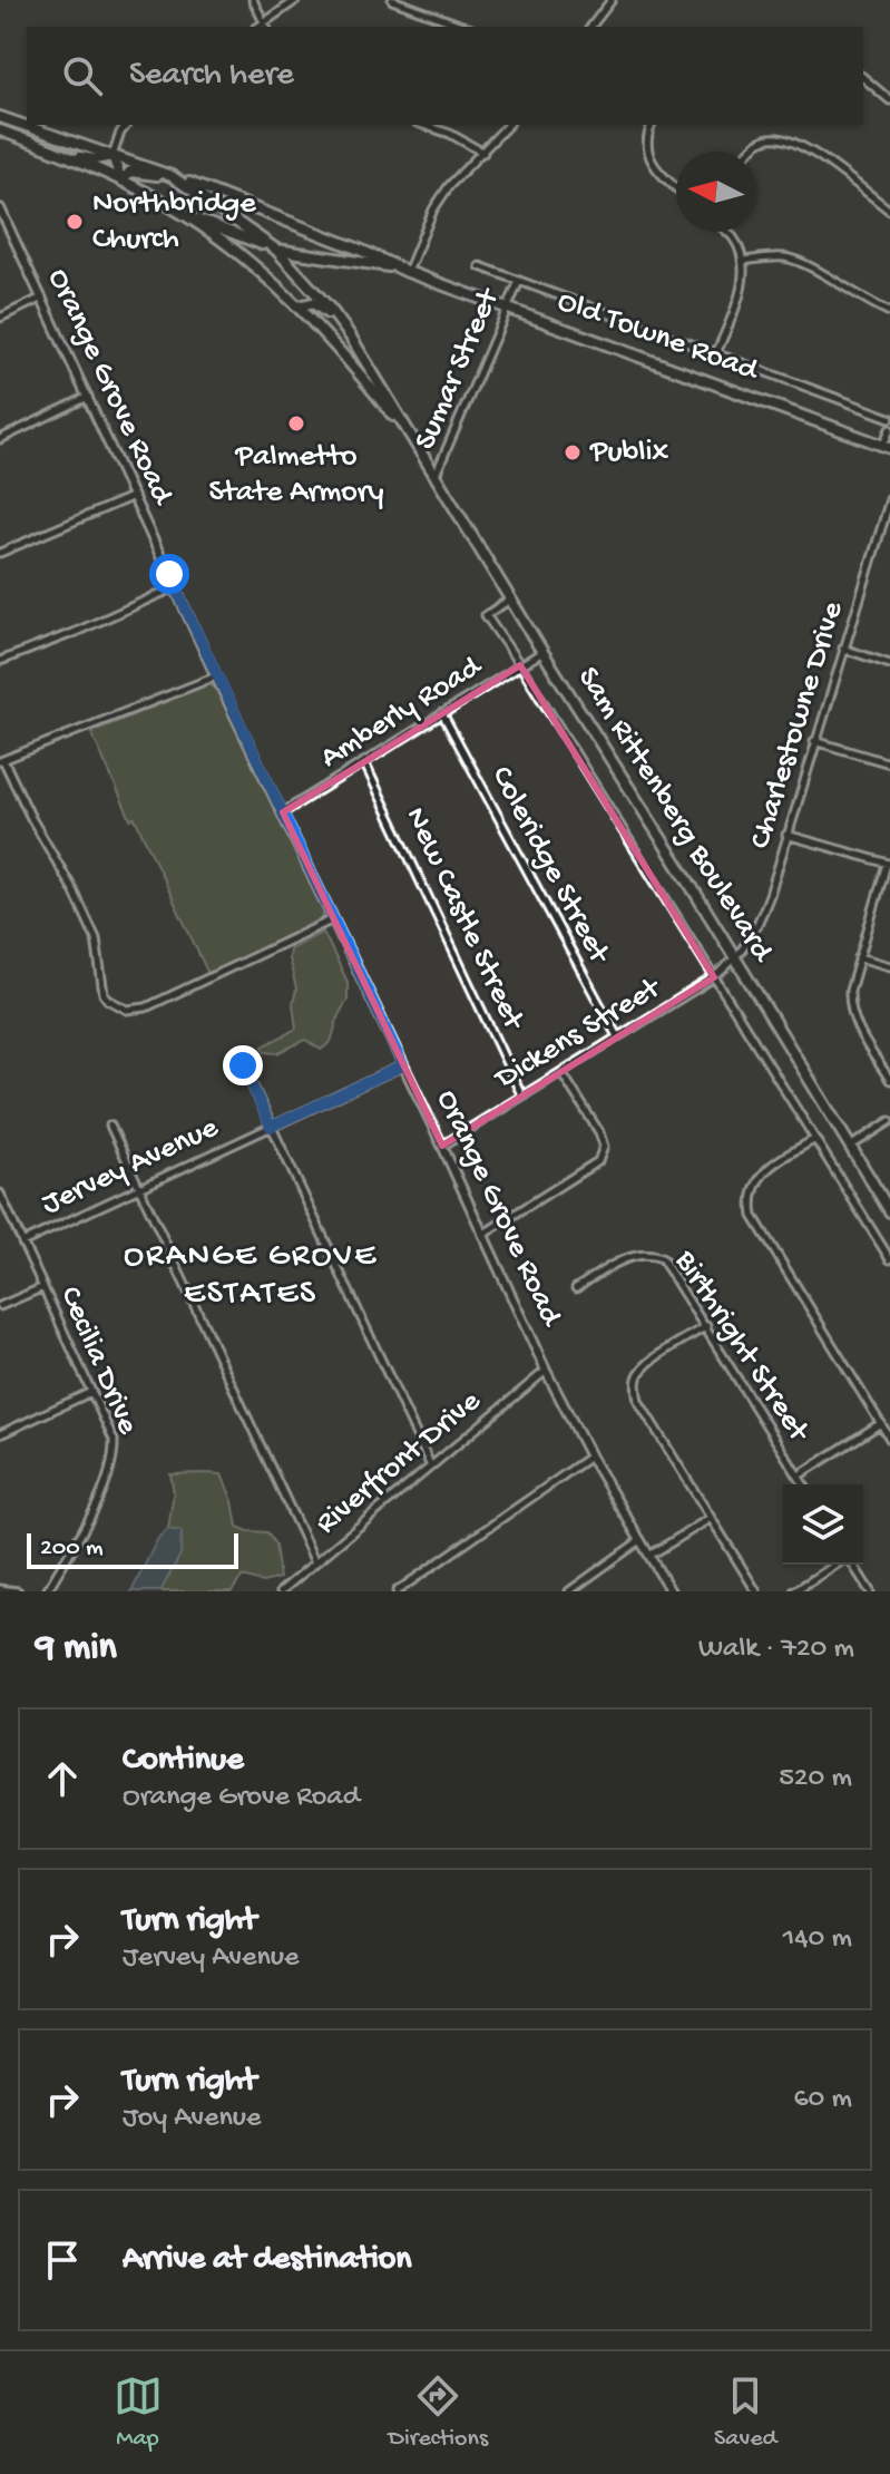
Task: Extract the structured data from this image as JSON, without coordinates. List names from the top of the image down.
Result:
{
  "streets": {
    "main road": ["Old Towne Road", "Sam Rittenberg Boulevard"],
    "street": [
      "Sumar Street",
      "Orange Grove Road",
      "Amberly Road",
      "Charlestowne Drive",
      "Coleridge Street",
      "New Castle Street",
      "Dickens Street",
      "Jervey Avenue",
      "Birthright Street",
      "Cecilia Drive",
      "Riverfront Drive"
    ]
  },
  "crossings": [
    ["Old Towne Road", "Sumar Street"],
    ["Old Towne Road", "Sam Rittenberg Boulevard"],
    ["Sumar Street", "Sam Rittenberg Boulevard"],
    ["Orange Grove Road", "Amberly Road"],
    ["Orange Grove Road", "Dickens Street"],
    ["Orange Grove Road", "Jervey Avenue"],
    ["Orange Grove Road", "Riverfront Drive"],
    ["Amberly Road", "Sam Rittenberg Boulevard"],
    ["Amberly Road", "Coleridge Street"],
    ["Amberly Road", "New Castle Street"],
    ["Charlestowne Drive", "Sam Rittenberg Boulevard"],
    ["Charlestowne Drive", "Dickens Street"],
    ["Sam Rittenberg Boulevard", "Dickens Street"],
    ["Coleridge Street", "Dickens Street"],
    ["New Castle Street", "Dickens Street"],
    ["Jervey Avenue", "Cecilia Drive"]
  ],
  "districts": ["ORANGE GROVE ESTATES"],
  "places": ["Northbridge Church", "Palmetto State Armory", "Publix"],
  "scale_bar": "200 m",
  "north": "left",
  "page": {
    "search": "Search here",
    "scale": "200 m",
    "heading": ["9 min", "Walk · 720 m"],
    "list": [
      ["Continue", "Orange Grove Road", "520 m"],
      ["Turn right", "Jervey Avenue", "140 m"],
      ["Turn right", "Joy Avenue", "60 m"],
      "Arrive at destination"
    ],
    "nav": ["Map", "Directions", "Saved"]
  }
}
